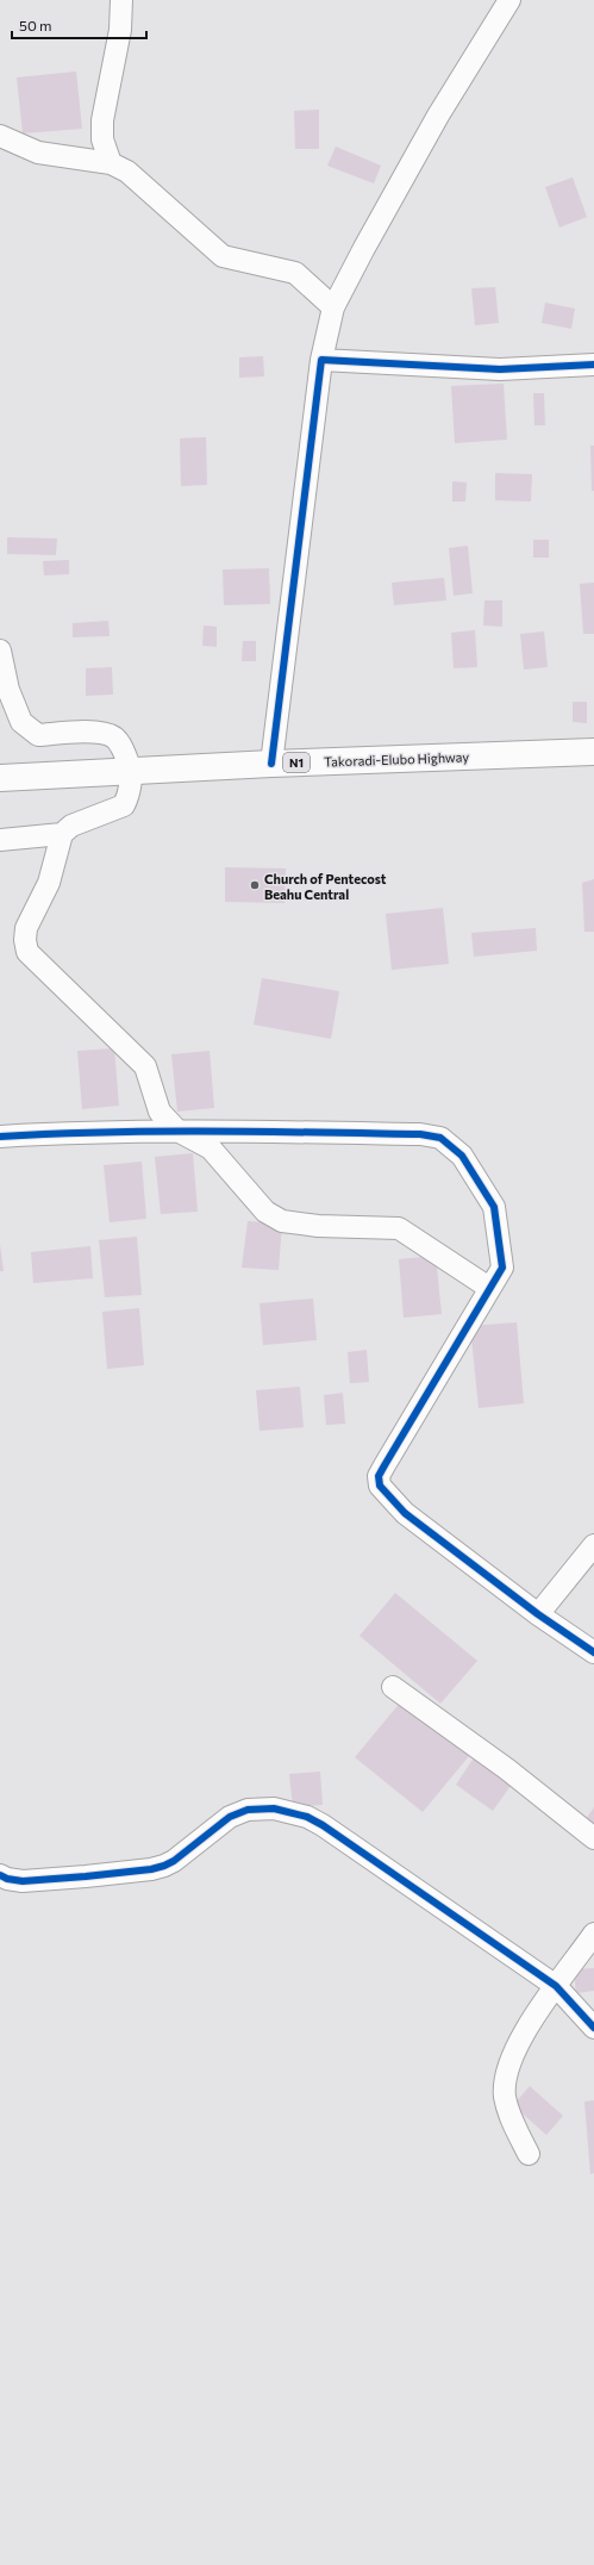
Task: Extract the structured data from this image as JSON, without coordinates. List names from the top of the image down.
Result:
{
  "streets": {
    "highway": ["Takoradi-Elubo Highway", "N1"]
  },
  "places": ["Church of Pentecost Beahu Central"],
  "scale_bar": "50 m"
}
